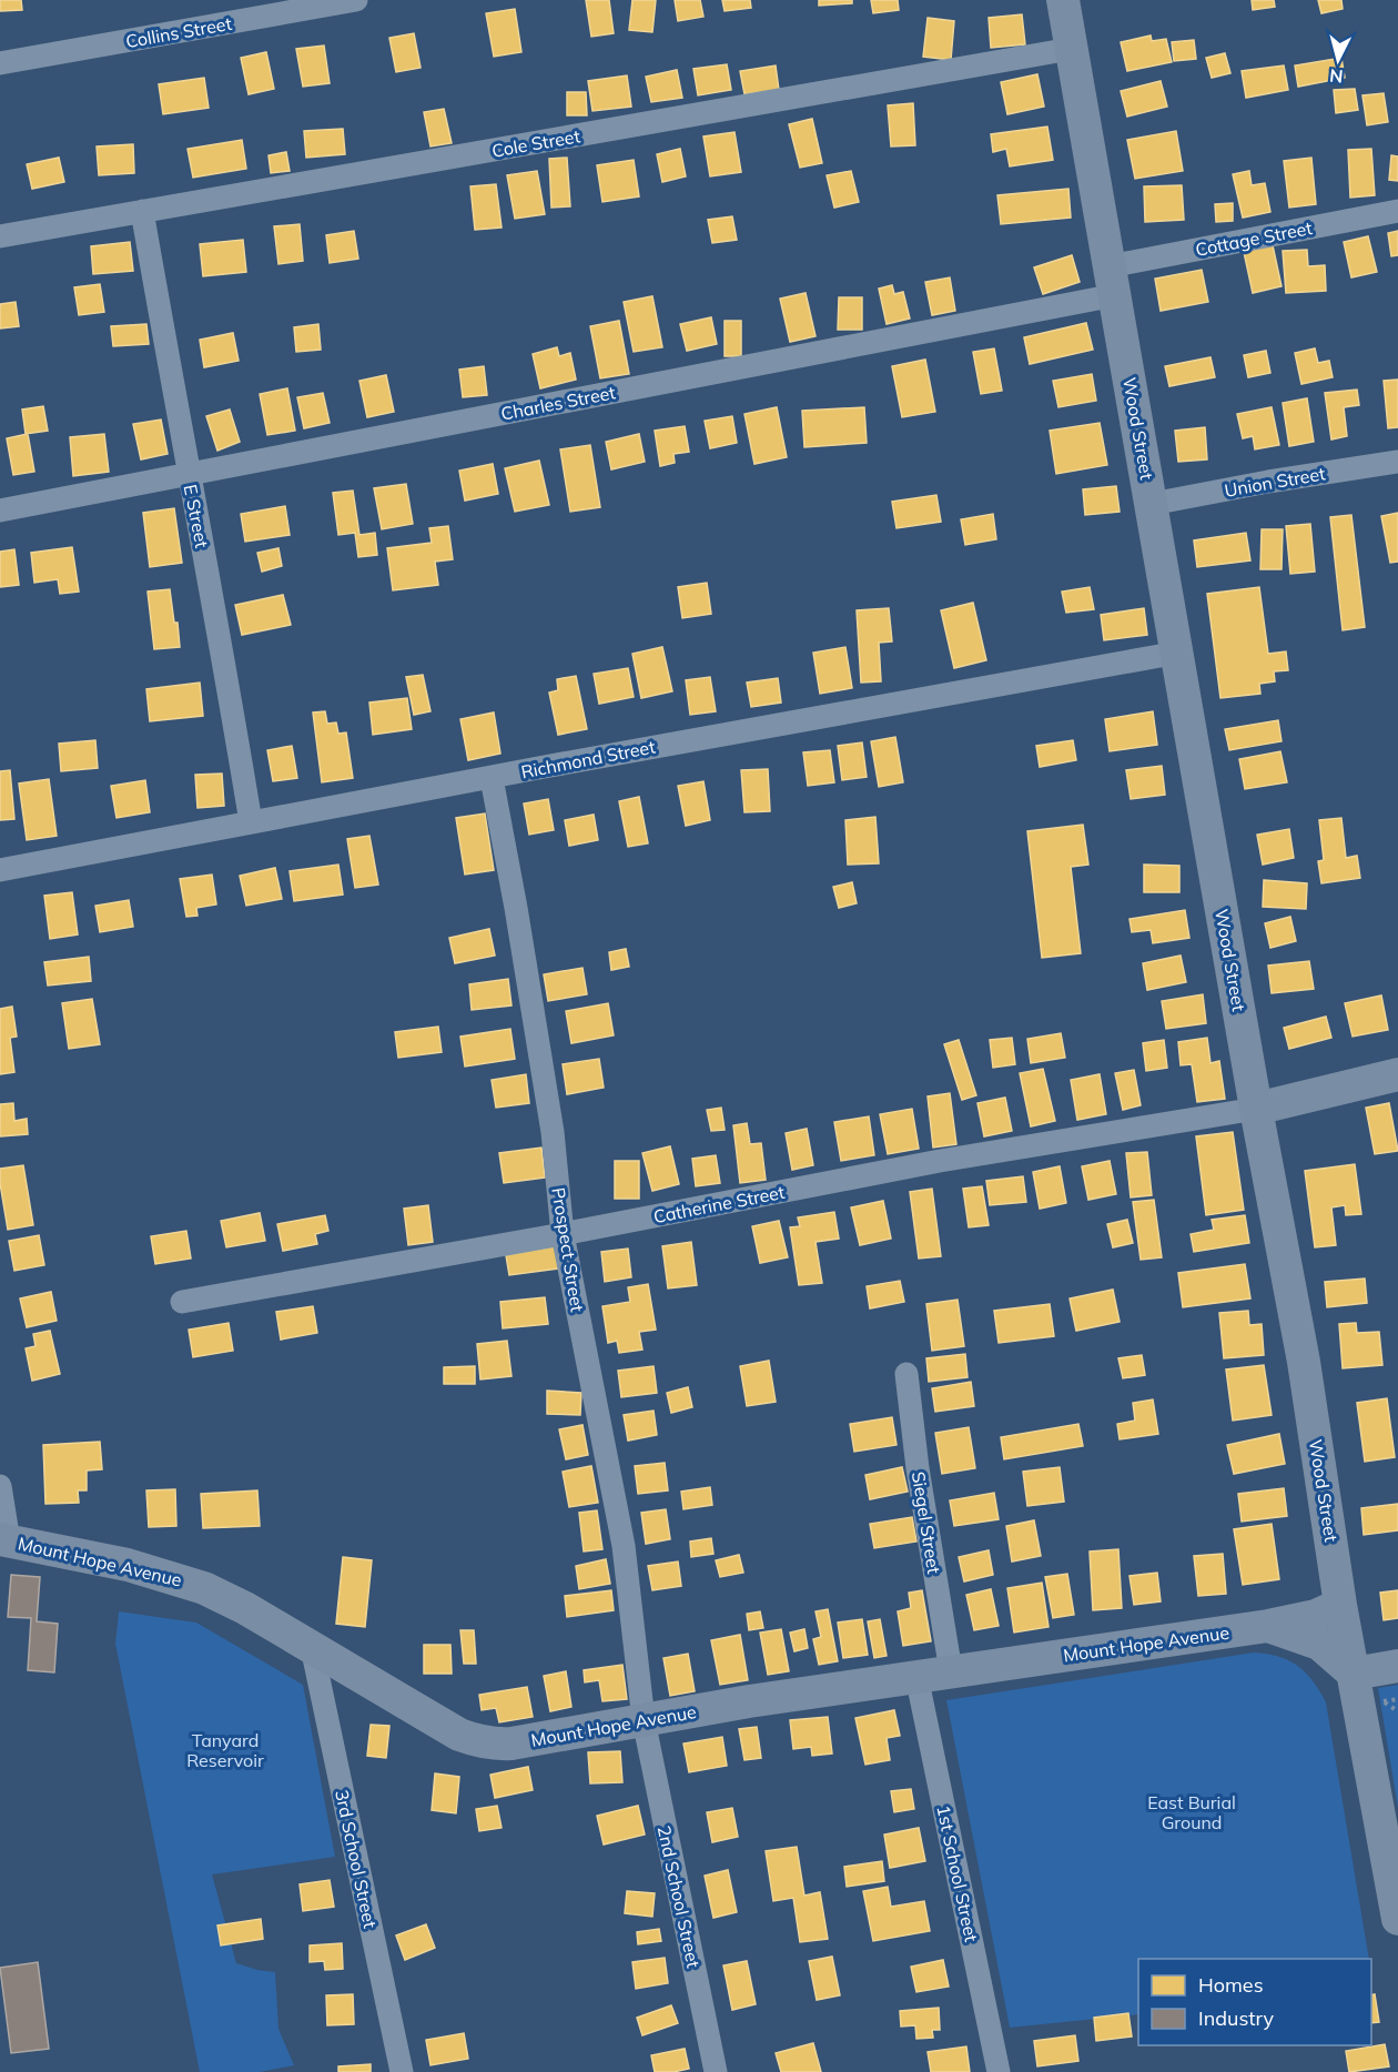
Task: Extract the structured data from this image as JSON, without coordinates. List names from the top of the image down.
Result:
{
  "streets": {
    "main road": ["Wood Street", "Mount Hope Avenue"],
    "street": [
      "Collins Street",
      "Cole Street",
      "Cottage Street",
      "Charles Street",
      "Union Street",
      "E Street",
      "Richmond Street",
      "Catherine Street",
      "Prospect Street",
      "Siegel Street",
      "3rd School Street",
      "1st School Street",
      "2nd School Street"
    ]
  },
  "crossings": [
    ["Cole Street", "Wood Street"],
    ["Cole Street", "E Street"],
    ["Cottage Street", "Charles Street"],
    ["Cottage Street", "Wood Street"],
    ["Charles Street", "Wood Street"],
    ["Charles Street", "E Street"],
    ["Wood Street", "Union Street"],
    ["Wood Street", "Richmond Street"],
    ["Wood Street", "Catherine Street"],
    ["Wood Street", "Mount Hope Avenue"],
    ["E Street", "Richmond Street"],
    ["Richmond Street", "Prospect Street"],
    ["Catherine Street", "Prospect Street"],
    ["Prospect Street", "Mount Hope Avenue"],
    ["Prospect Street", "2nd School Street"],
    ["Siegel Street", "Mount Hope Avenue"],
    ["Mount Hope Avenue", "3rd School Street"],
    ["Mount Hope Avenue", "1st School Street"],
    ["Mount Hope Avenue", "2nd School Street"]
  ],
  "parks": ["Tanyard Reservoir", "East Burial Ground"],
  "legend": ["Homes", "Industry"],
  "north": "bottom"
}
